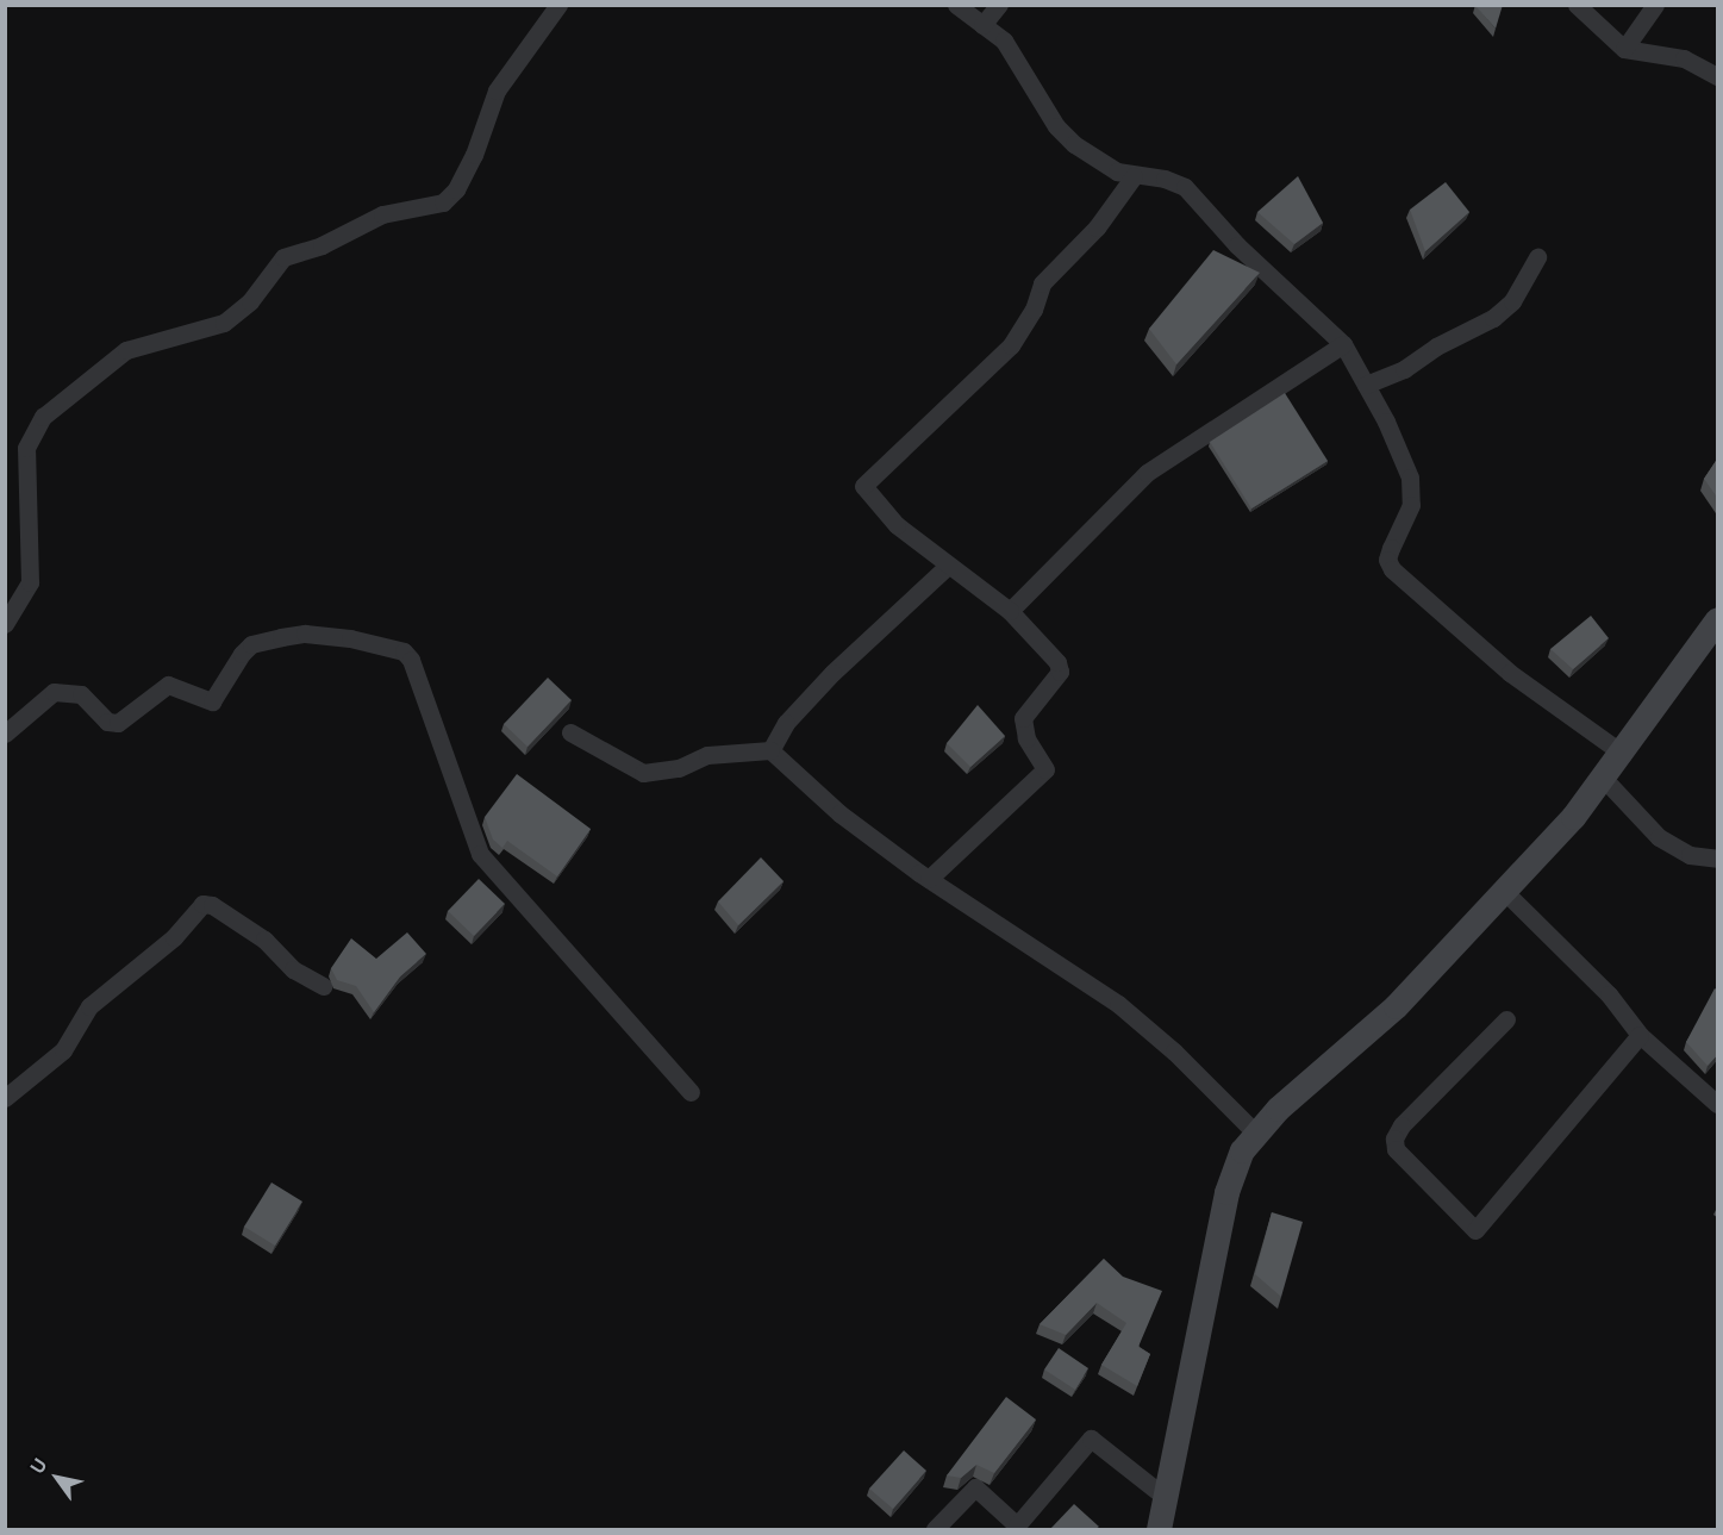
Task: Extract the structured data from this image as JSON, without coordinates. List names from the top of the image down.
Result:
{
  "north": "top left"
}
